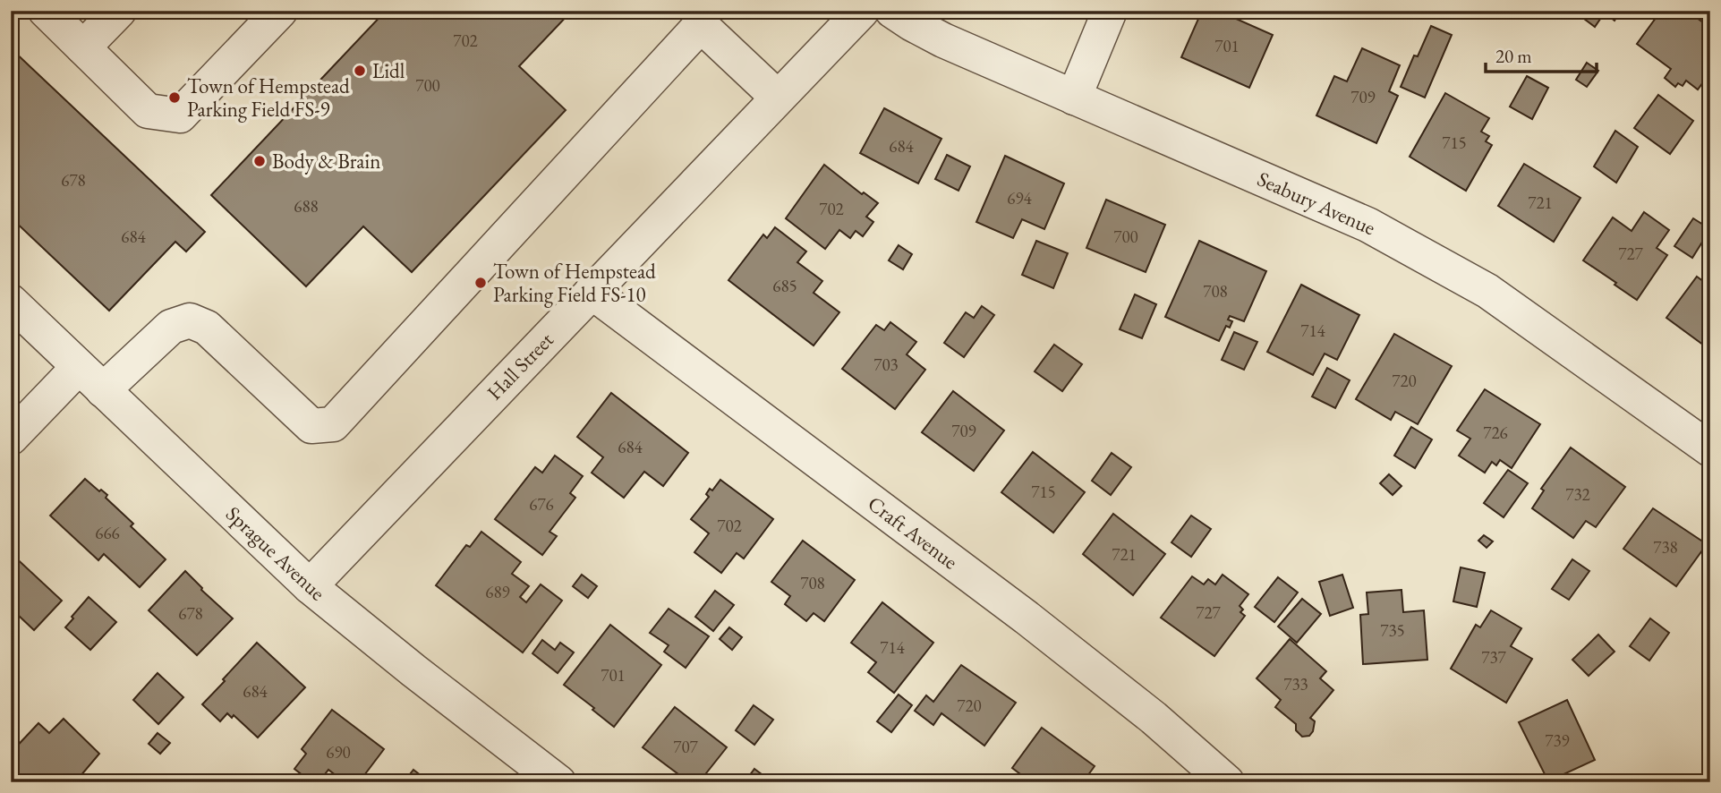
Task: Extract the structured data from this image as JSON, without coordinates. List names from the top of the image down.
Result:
{
  "streets": {
    "street": [
      "Seabury Avenue",
      "Hall Street",
      "Craft Avenue",
      "Sprague Avenue"
    ]
  },
  "crossings": [
    ["Hall Street", "Craft Avenue"],
    ["Hall Street", "Sprague Avenue"]
  ],
  "places": [
    "Lidl",
    "Town of Hempstead Parking Field FS-9",
    "Body & Brain",
    "Town of Hempstead Parking Field FS-10"
  ],
  "house_numbers": [
    "702",
    "701",
    "700",
    "709",
    "715",
    "684",
    "678",
    "694",
    "721",
    "688",
    "702",
    "684",
    "700",
    "727",
    "685",
    "708",
    "714",
    "703",
    "720",
    "709",
    "726",
    "684",
    "715",
    "732",
    "676",
    "702",
    "666",
    "738",
    "721",
    "708",
    "689",
    "727",
    "678",
    "735",
    "714",
    "737",
    "701",
    "733",
    "684",
    "720",
    "739",
    "707",
    "690"
  ],
  "scale_bar": "20 m"
}
